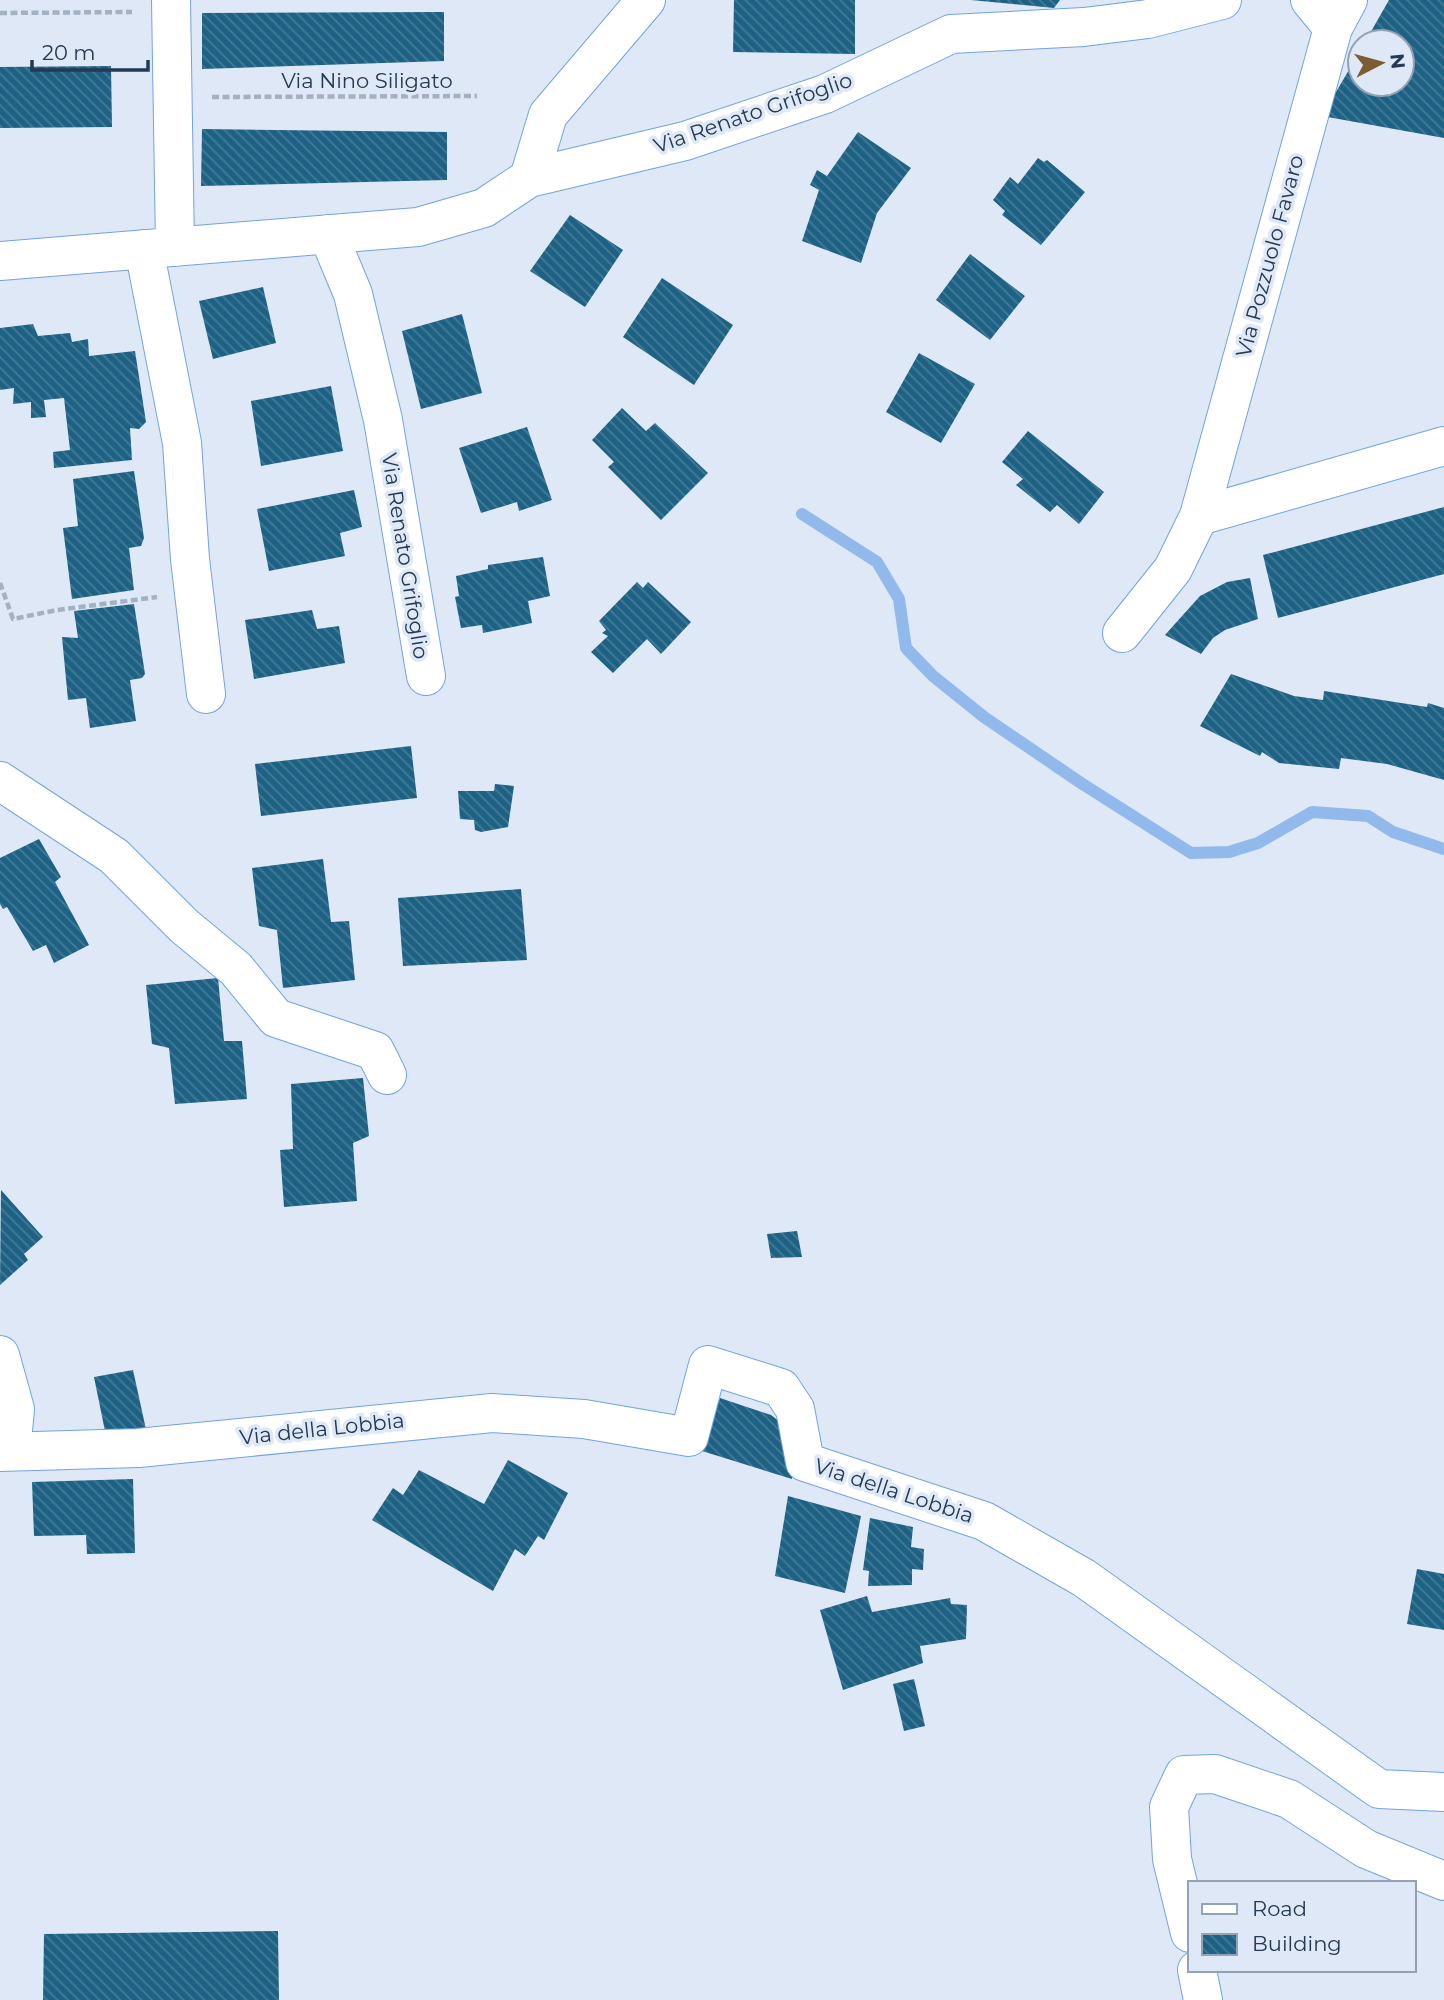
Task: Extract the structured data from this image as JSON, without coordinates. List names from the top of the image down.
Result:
{
  "streets": {
    "street": ["Via Renato Grifoglio", "Via Pozzuolo Favaro", "Via della Lobbia"],
    "path": ["Via Nino Siligato"]
  },
  "legend": ["Road", "Building"],
  "scale_bar": "20 m",
  "north": "right"
}
